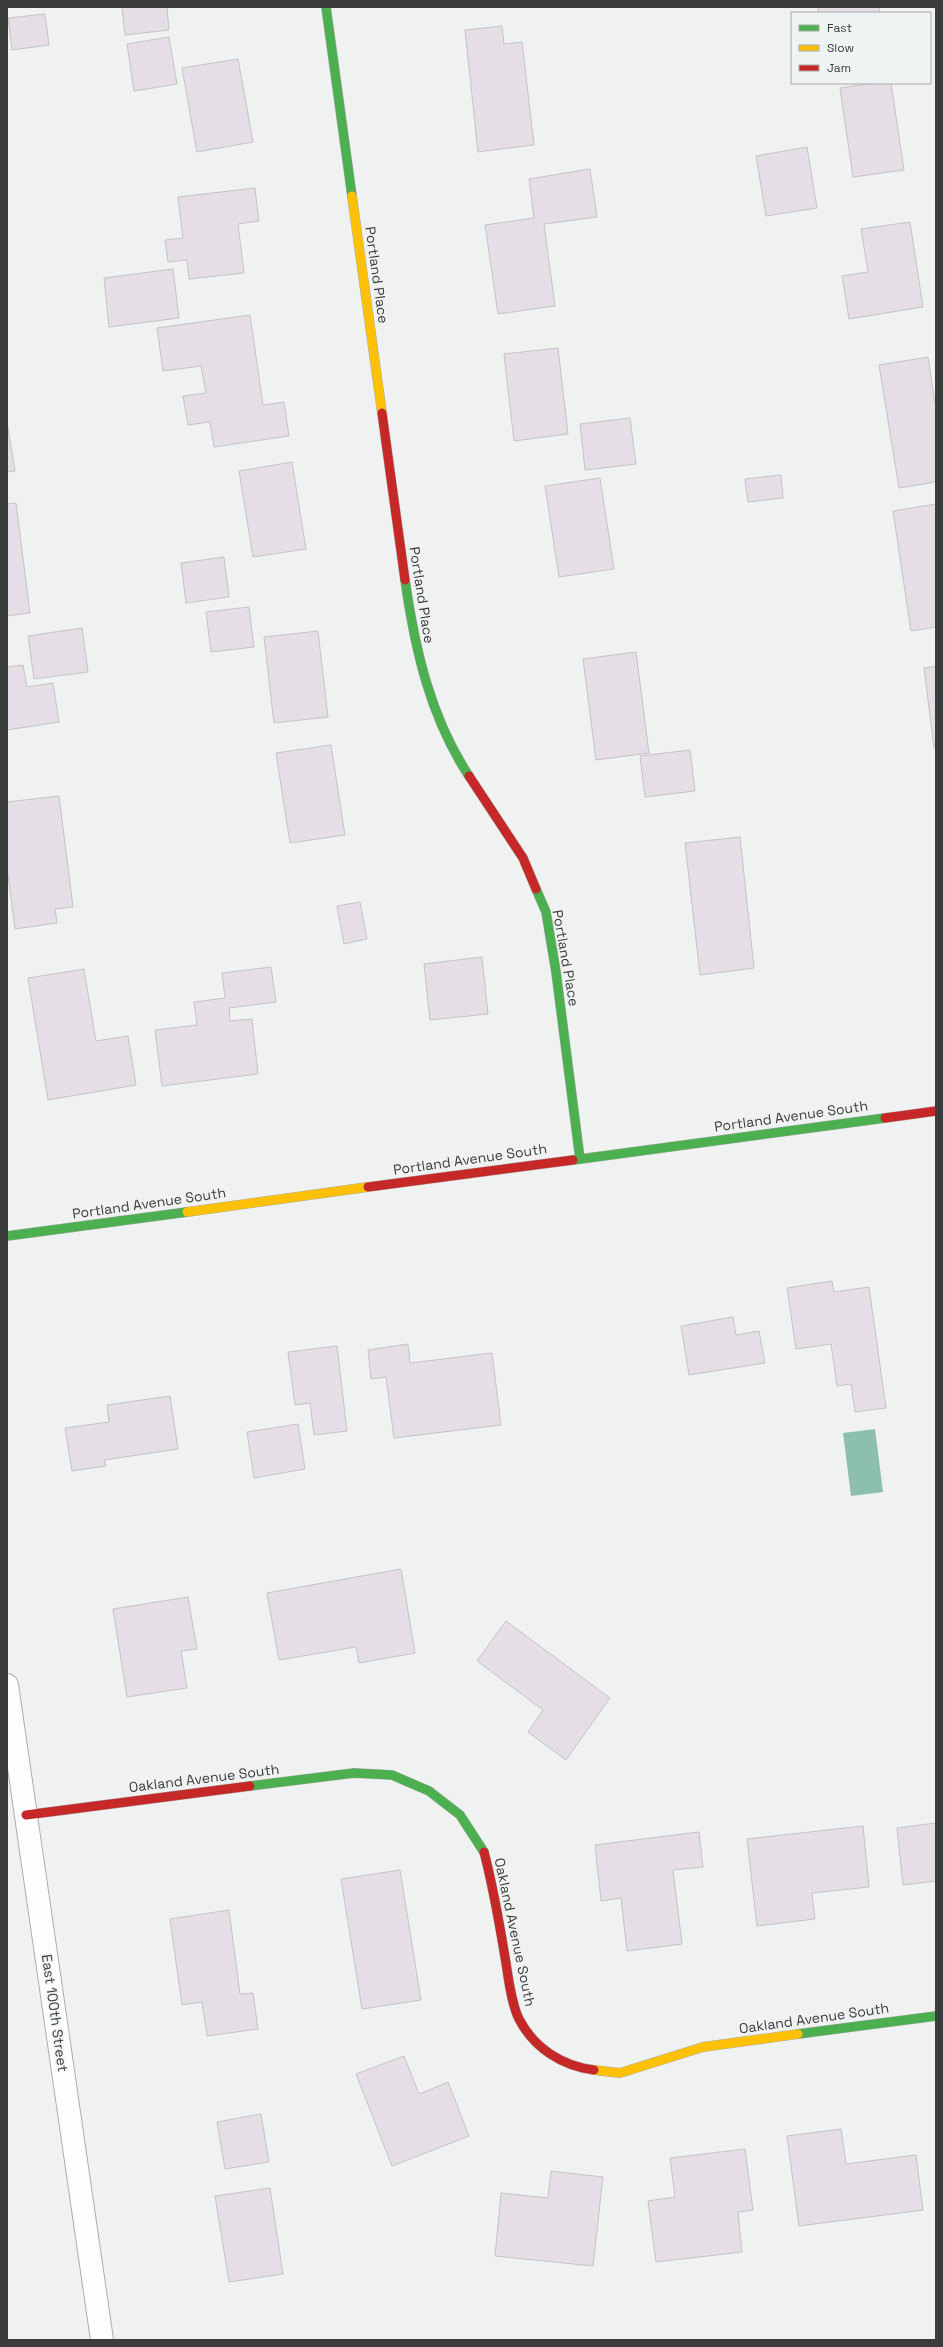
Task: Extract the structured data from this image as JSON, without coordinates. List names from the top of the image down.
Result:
{
  "streets": {
    "street": [
      "Portland Place",
      "Portland Avenue South",
      "Oakland Avenue South",
      "East 100th Street"
    ]
  },
  "crossings": [
    ["Portland Place", "Portland Avenue South"],
    ["Oakland Avenue South", "East 100th Street"]
  ],
  "legend": ["Fast", "Slow", "Jam"]
}
